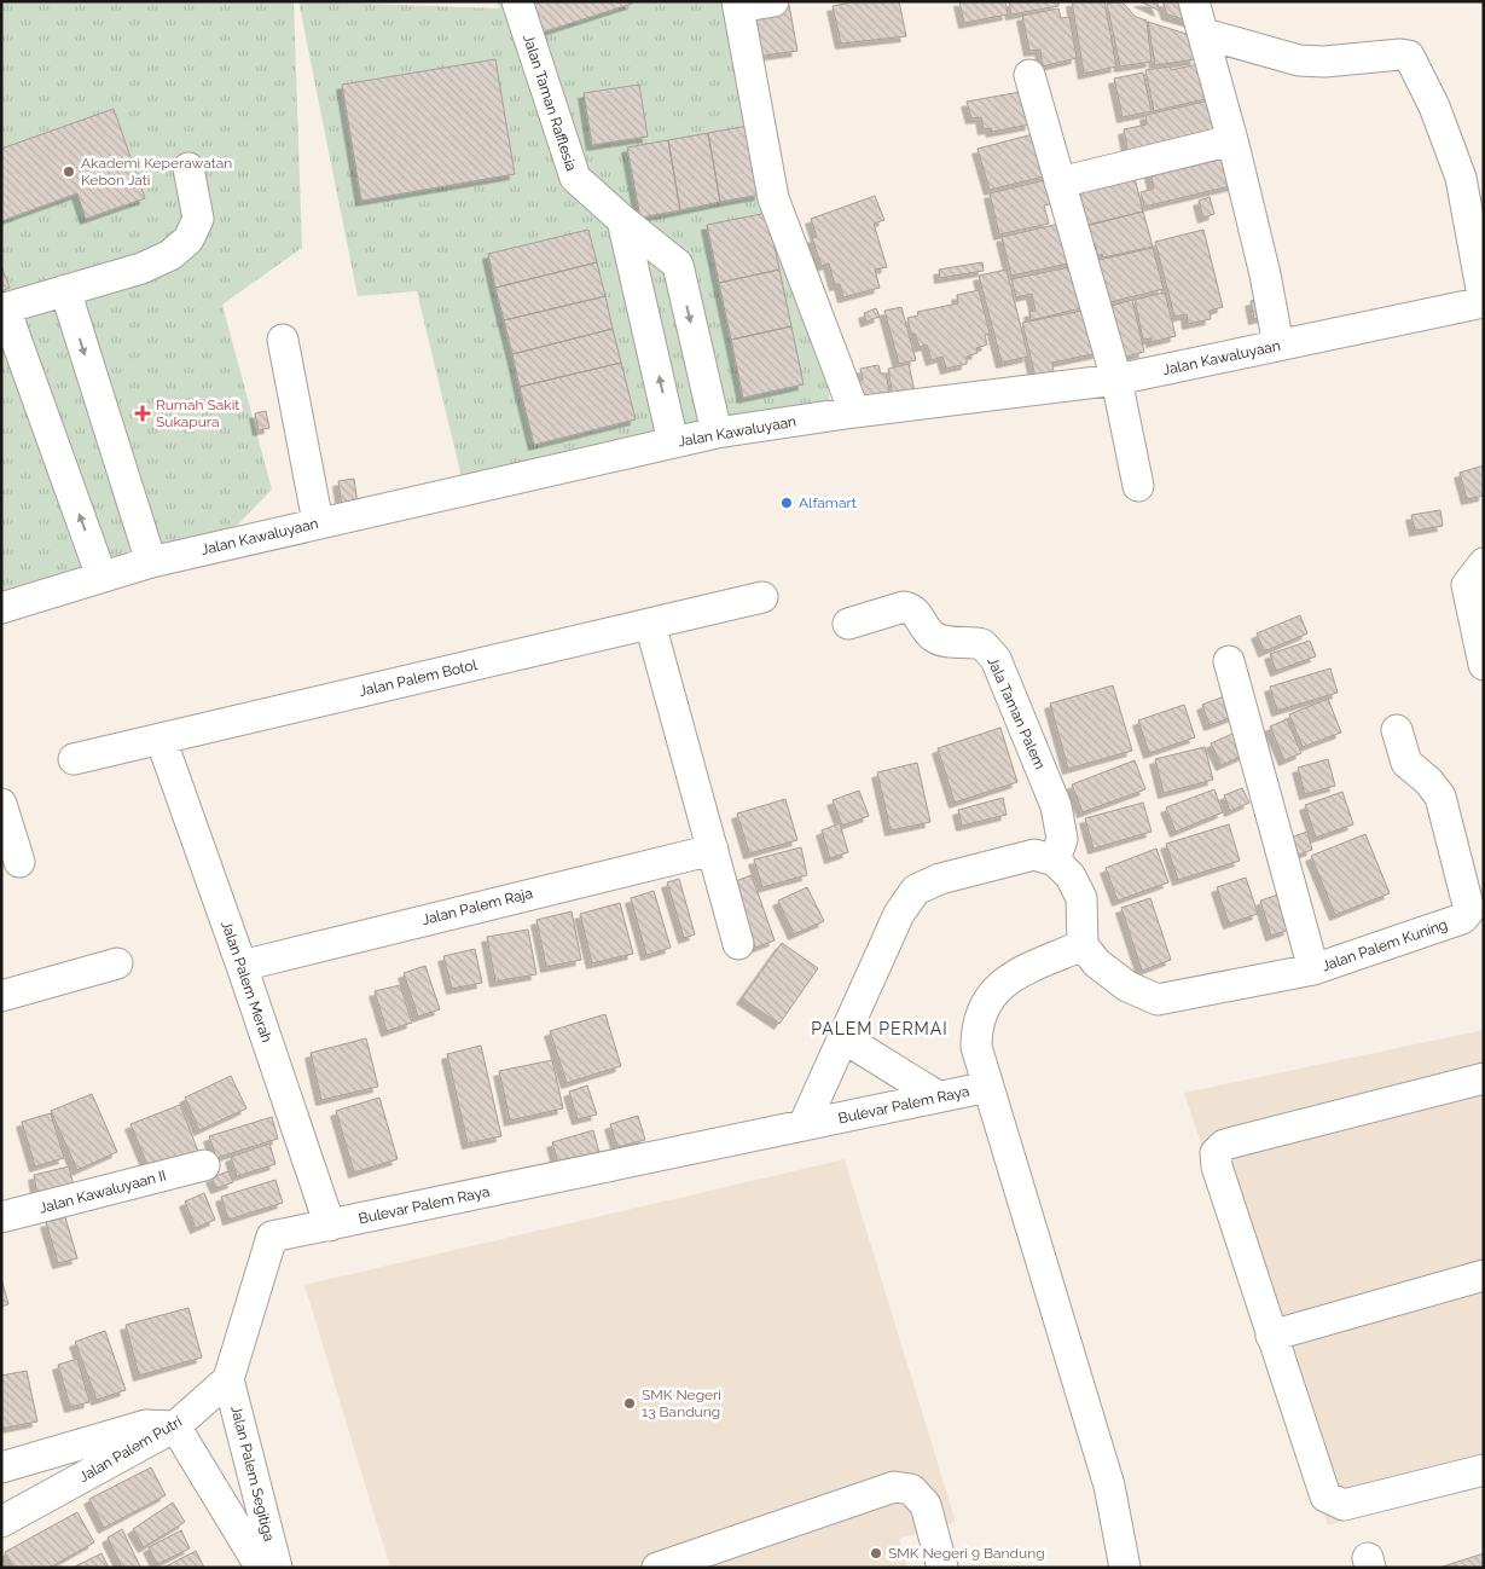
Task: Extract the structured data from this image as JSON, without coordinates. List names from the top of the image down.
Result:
{
  "streets": {
    "street": [
      "Jalan Taman Rafflesia",
      "Jalan Kawaluyaan",
      "Jalan Palem Botol",
      "Jala Taman Palem",
      "Jalan Palem Raja",
      "Jalan Palem Kuning",
      "Jalan Palem Merah",
      "Bulevar Palem Raya",
      "Jalan Kawaluyaan II",
      "Jalan Palem Putri",
      "Jalan Palem Segitiga"
    ]
  },
  "crossings": [
    ["Jalan Taman Rafflesia", "Jalan Kawaluyaan"],
    ["Jalan Palem Botol", "Jalan Palem Merah"],
    ["Jalan Palem Raja", "Jalan Palem Merah"],
    ["Jalan Palem Merah", "Bulevar Palem Raya"],
    ["Jalan Palem Putri", "Jalan Palem Segitiga"]
  ],
  "districts": ["PALEM PERMAI"],
  "places": {
    "other": [
      "Akademi Keperawatan Kebon Jati",
      "Alfamart",
      "SMK Negeri 13 Bandung",
      "SMK Negeri 9 Bandung"
    ],
    "health": ["Rumah Sakit Sukapura"]
  }
}
